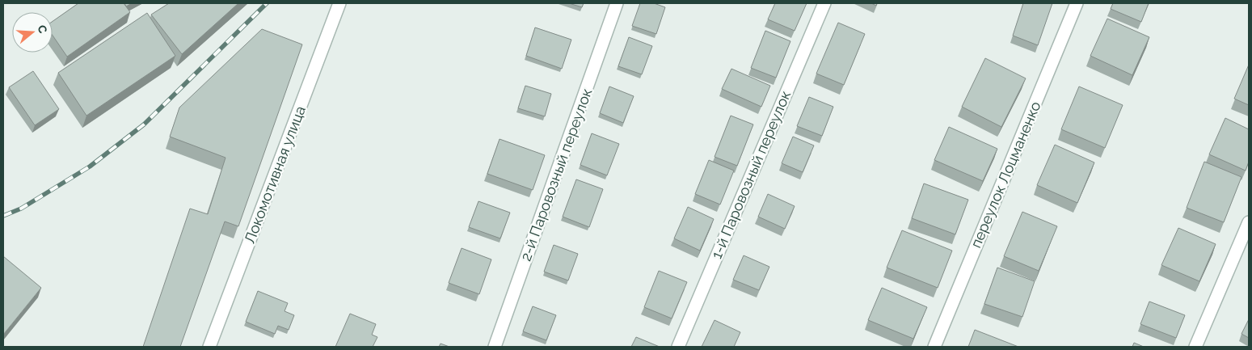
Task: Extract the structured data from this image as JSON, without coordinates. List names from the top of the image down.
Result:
{
  "streets": {
    "street": [
      "Локомотивная улица",
      "2-й Паровозный переулок",
      "1-й Паровозный переулок",
      "переулок Лоцманенко"
    ]
  },
  "north": "right"
}
